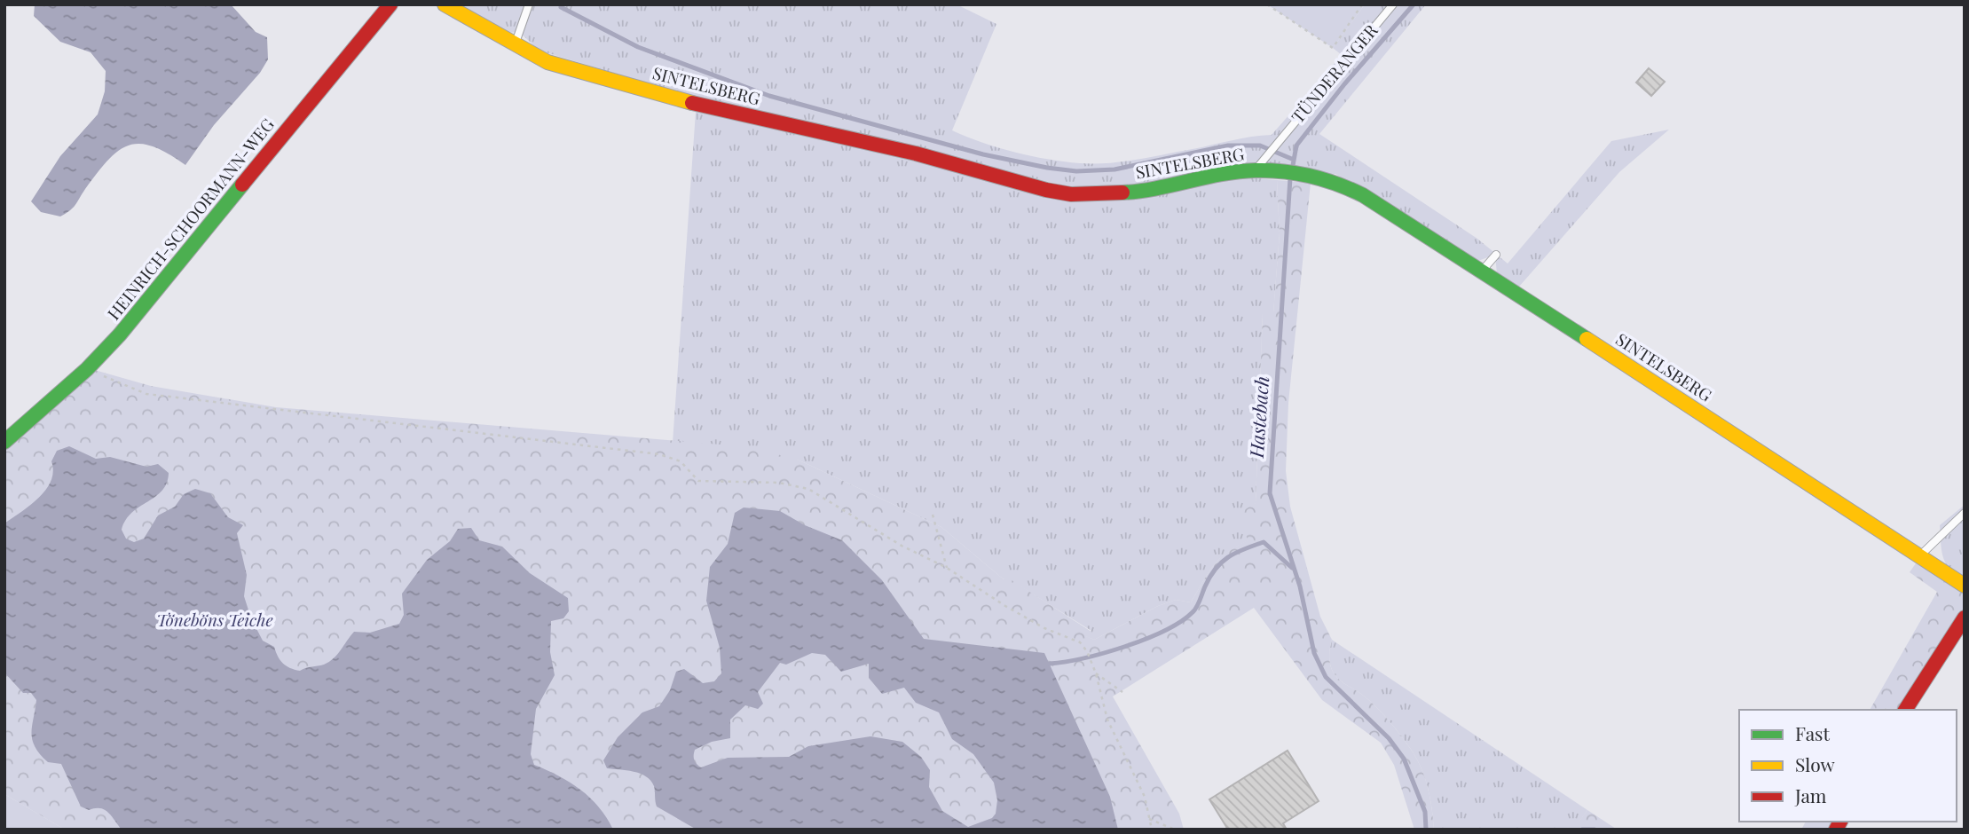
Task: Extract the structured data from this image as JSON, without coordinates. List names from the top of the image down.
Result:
{
  "streets": {
    "street": ["SINTELSBERG", "HEINRICH-SCHOORMANN-WEG"],
    "lane": ["TÜNDERANGER"]
  },
  "crossings": [
    ["TÜNDERANGER", "SINTELSBERG"]
  ],
  "water": ["Hastebach"],
  "parks": ["Töneböns Teiche"],
  "legend": ["Fast", "Slow", "Jam"]
}
